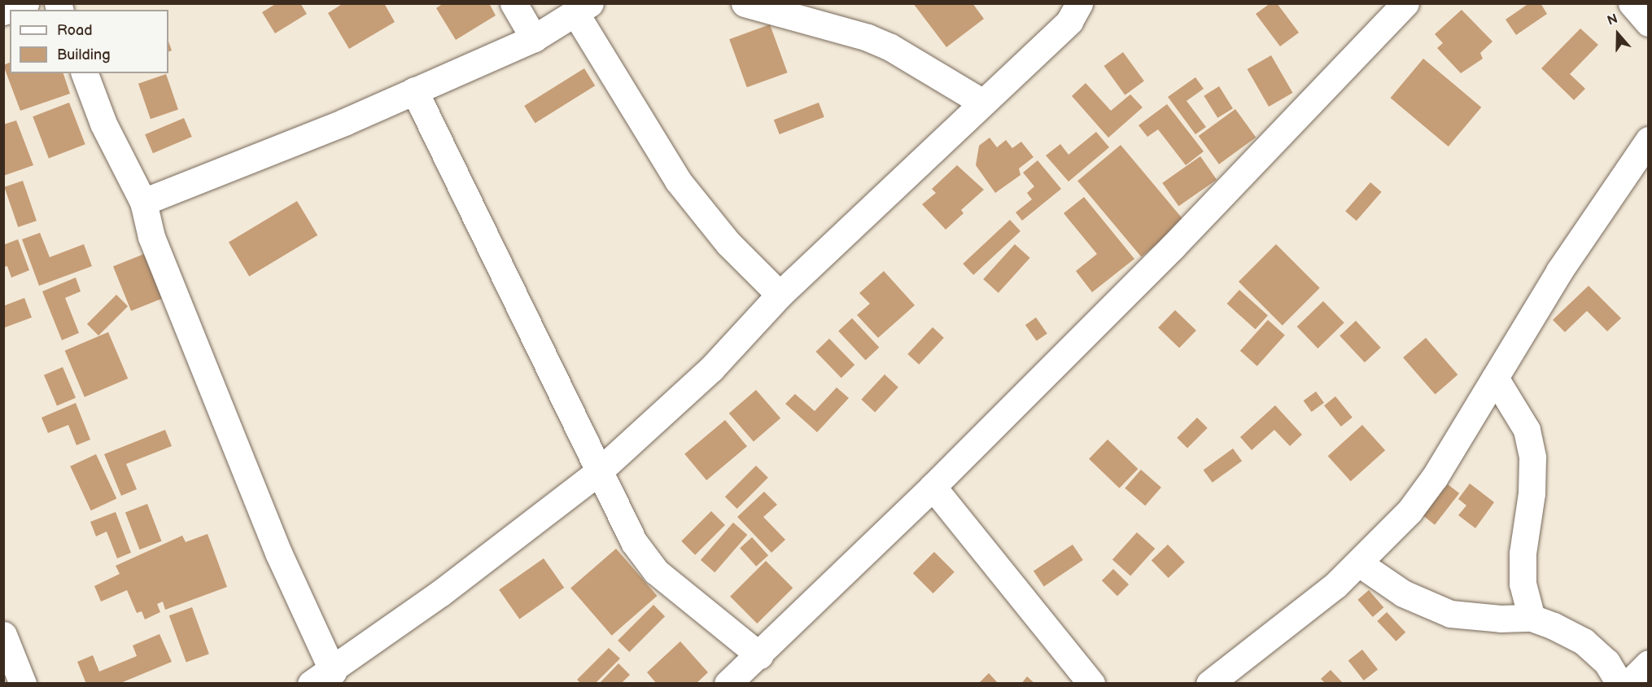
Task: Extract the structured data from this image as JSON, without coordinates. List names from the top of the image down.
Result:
{
  "legend": ["Road", "Building"],
  "north": "top"
}
